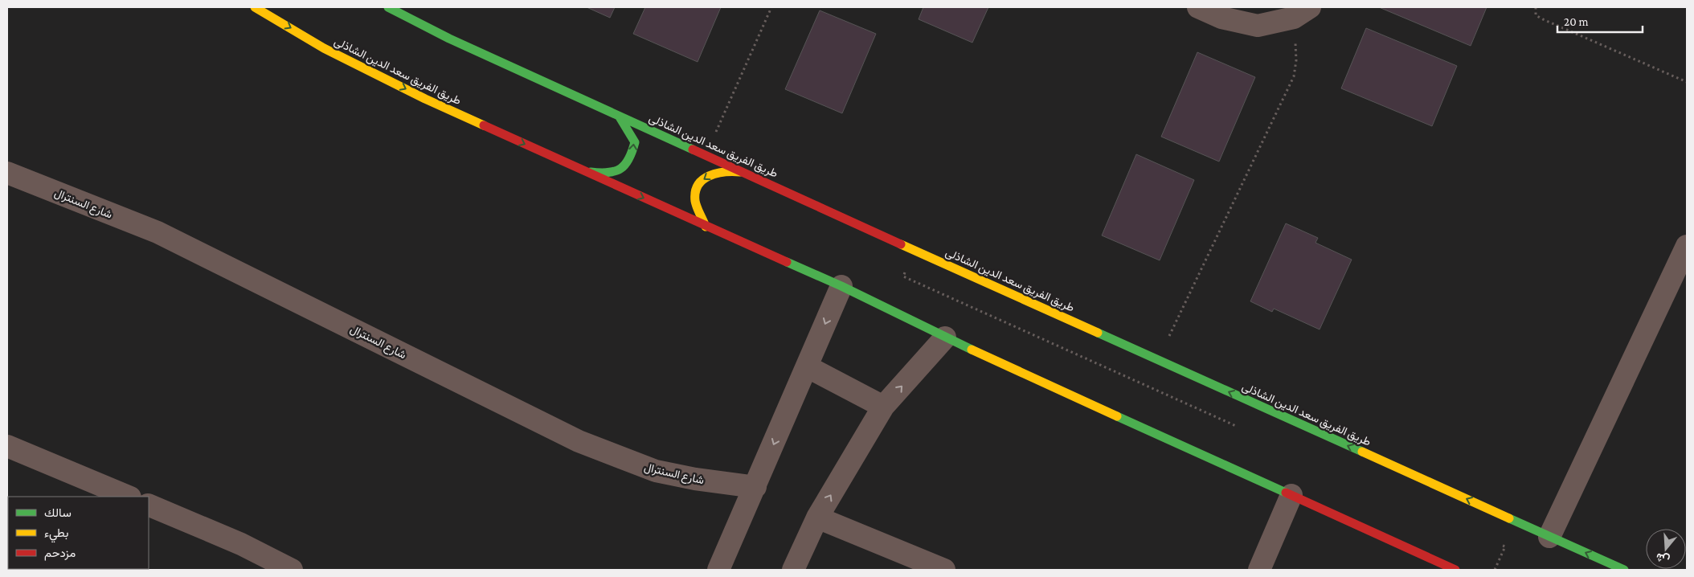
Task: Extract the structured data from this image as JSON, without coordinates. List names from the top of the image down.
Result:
{
  "streets": {
    "street": ["طريق الفريق سعد الدين الشاذلى", "شارع السنترال"]
  },
  "legend": ["سالك", "بطيء", "مزدحم"],
  "scale_bar": "20 m",
  "north": "bottom"
}
